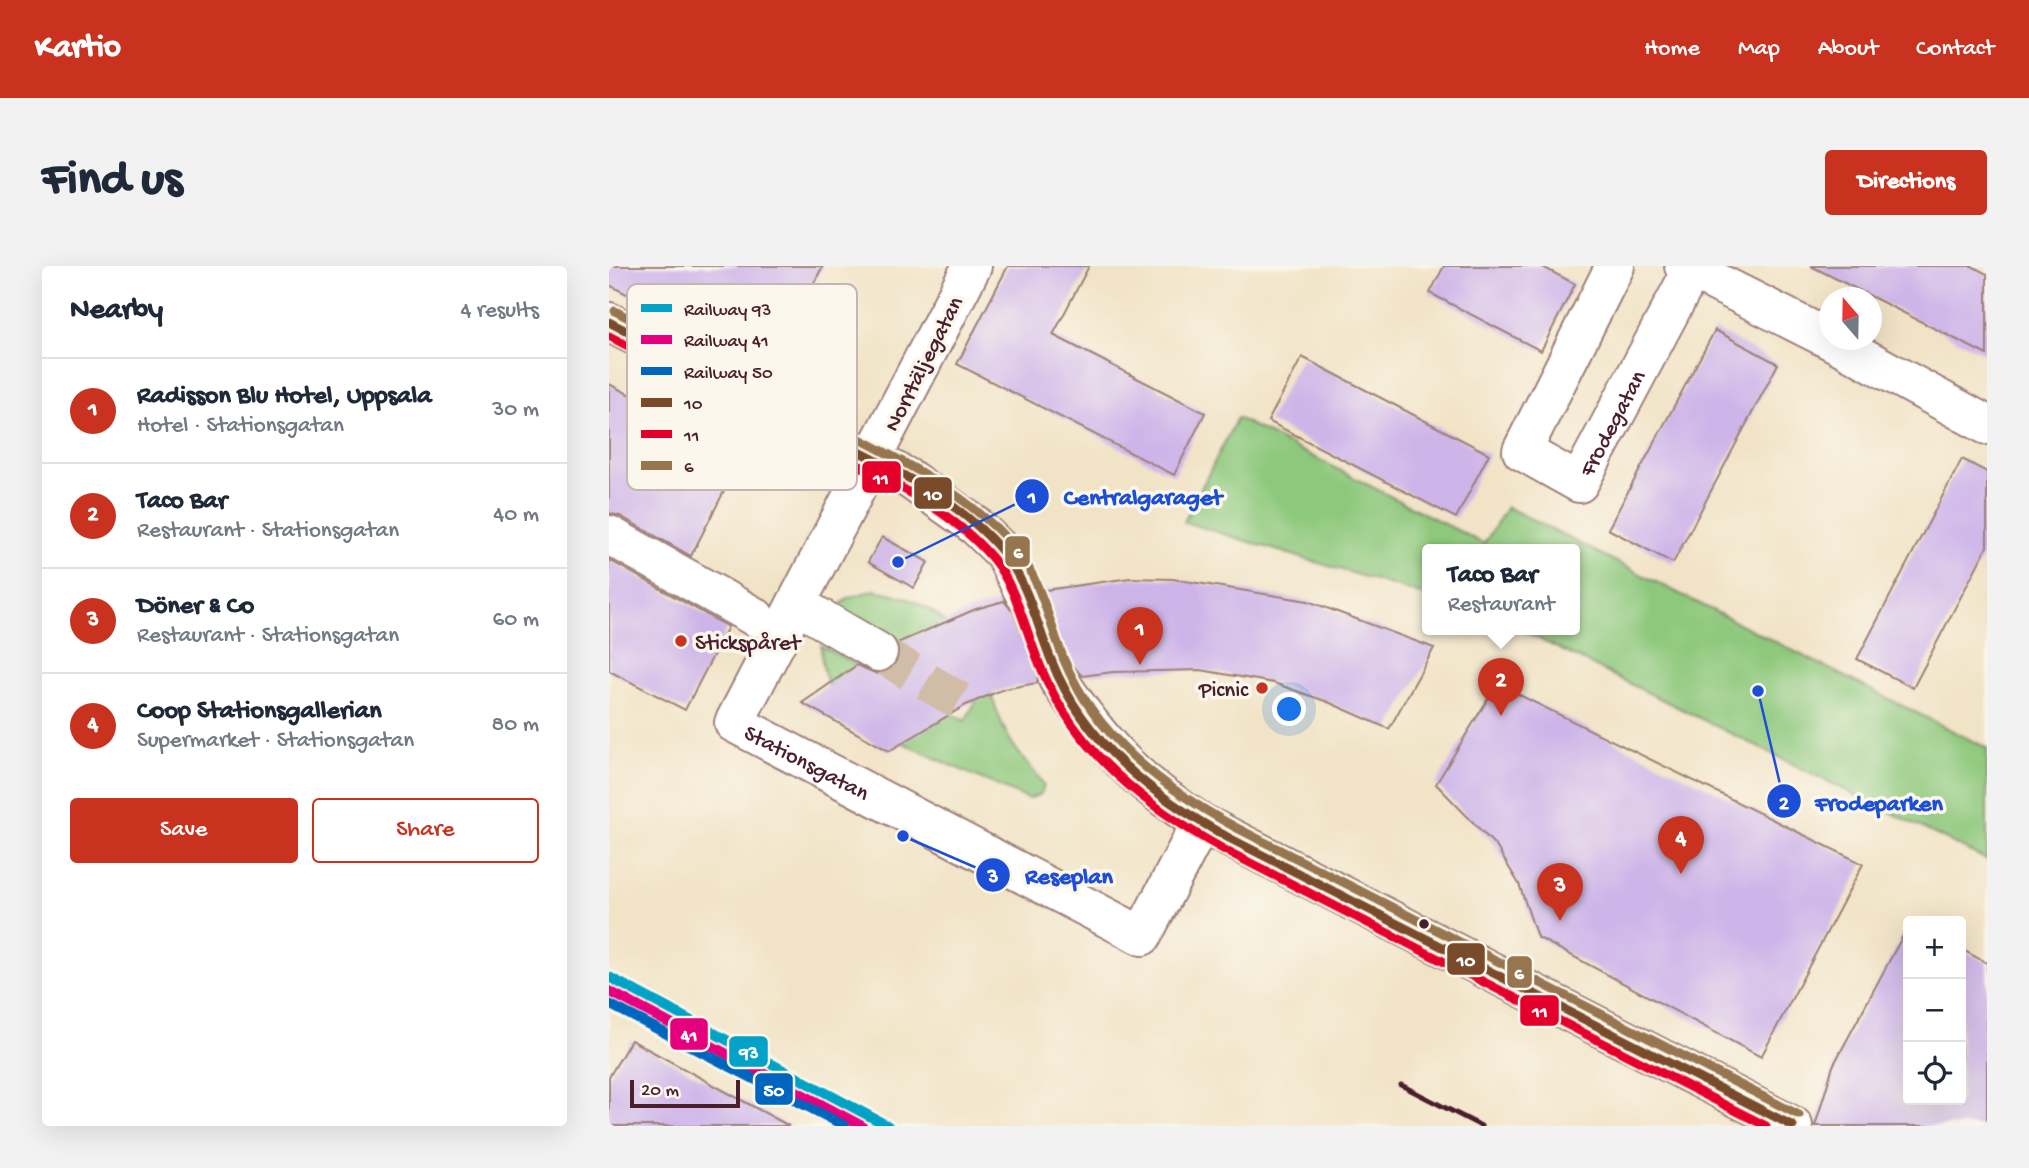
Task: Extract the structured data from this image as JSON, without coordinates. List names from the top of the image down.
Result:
{
  "streets": {
    "street": ["Norrtäljegatan", "Frodegatan", "Stationsgatan"]
  },
  "crossings": [
    ["Norrtäljegatan", "Stationsgatan"]
  ],
  "places": [
    "Centralgaraget",
    "Stickspåret",
    "Picnic",
    "Frodeparken",
    "Reseplan"
  ],
  "lines": [
    "transit line 6",
    "transit line 10",
    "transit line 11",
    "rail line 93",
    "rail line 41",
    "rail line 50"
  ],
  "legend": [
    "Railway 93",
    "Railway 41",
    "Railway 50",
    "10",
    "11",
    "6"
  ],
  "scale_bar": "20 m",
  "north": "top",
  "page": {
    "header": "Kartio",
    "nav": [
      "Home",
      "Map",
      "About",
      "Contact"
    ],
    "buttons": [
      "Directions",
      ["Save", "Share"]
    ],
    "title": "Find us",
    "heading": ["Nearby", "4 results"],
    "list": [
      {
        "mark": "1",
        "name": "Radisson Blu Hotel, Uppsala",
        "note": "Hotel · Stationsgatan",
        "value": "30 m"
      },
      {
        "mark": "2",
        "name": "Taco Bar",
        "note": "Restaurant · Stationsgatan",
        "value": "40 m"
      },
      {
        "mark": "3",
        "name": "Döner & Co",
        "note": "Restaurant · Stationsgatan",
        "value": "60 m"
      },
      {
        "mark": "4",
        "name": "Coop Stationsgallerian",
        "note": "Supermarket · Stationsgatan",
        "value": "80 m"
      }
    ],
    "popup": ["Taco Bar", "Restaurant"],
    "pins": [
      "1",
      "2",
      "4",
      "3"
    ],
    "map_buttons": ["+", "−"],
    "scale": "20 m"
  }
}
